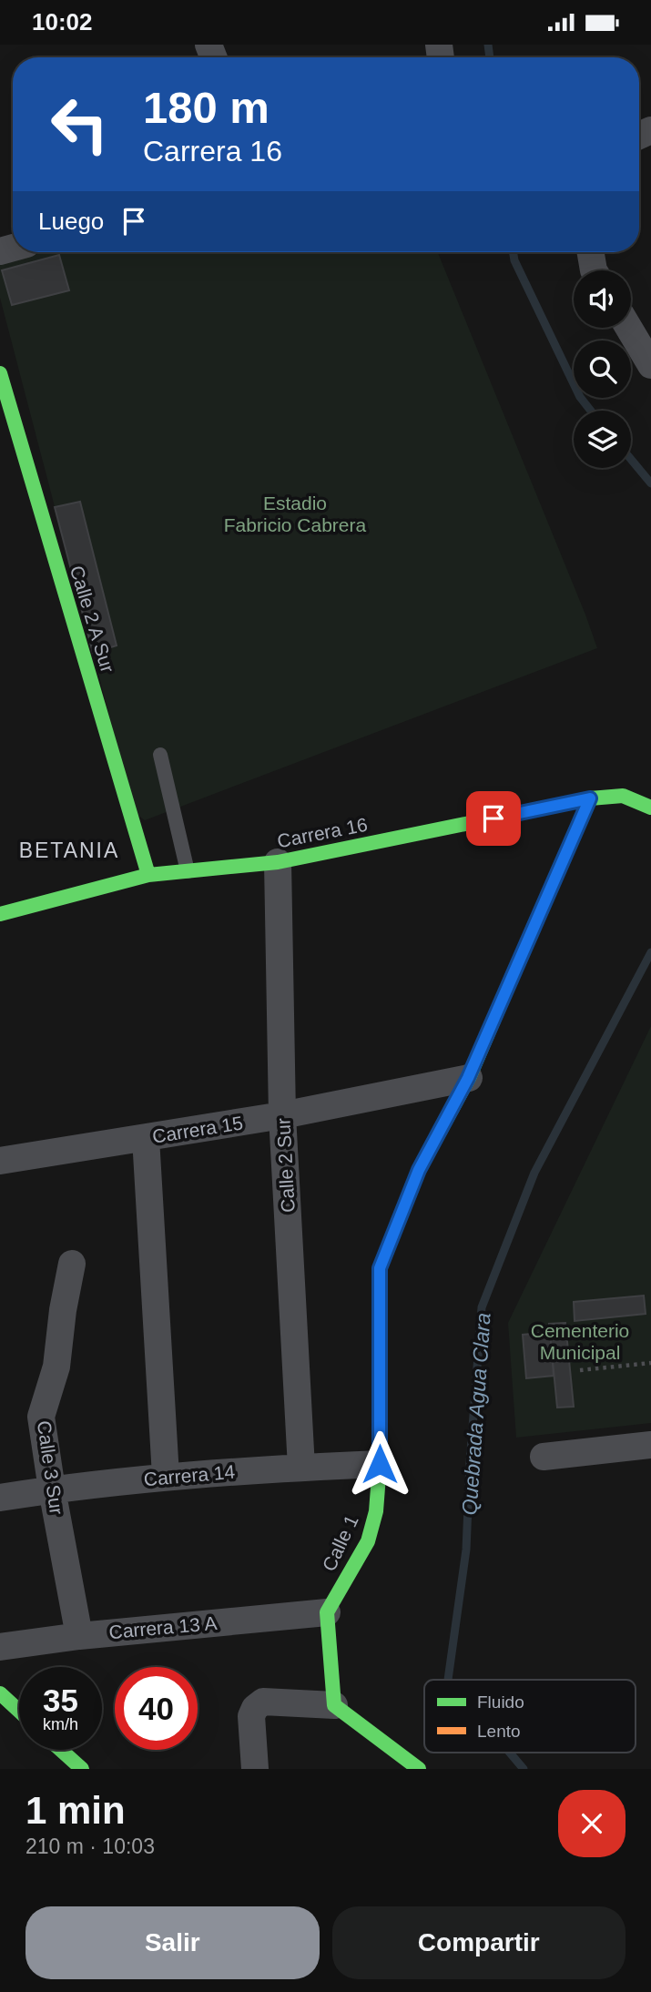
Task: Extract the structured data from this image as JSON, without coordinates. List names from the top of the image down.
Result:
{
  "streets": {
    "street": [
      "Calle 2 A Sur",
      "Carrera 16",
      "Carrera 15",
      "Calle 2 Sur",
      "Calle 3 Sur",
      "Carrera 14",
      "Calle 1",
      "Carrera 13 A"
    ]
  },
  "crossings": [
    ["Calle 2 A Sur", "Carrera 16"],
    ["Carrera 16", "Calle 2 Sur"],
    ["Carrera 16", "Calle 1"],
    ["Carrera 15", "Calle 2 Sur"],
    ["Carrera 15", "Calle 1"],
    ["Calle 2 Sur", "Carrera 14"],
    ["Calle 3 Sur", "Carrera 14"],
    ["Calle 3 Sur", "Carrera 13 A"],
    ["Carrera 14", "Calle 1"],
    ["Calle 1", "Carrera 13 A"]
  ],
  "districts": ["BETANIA"],
  "water": ["Quebrada Agua Clara"],
  "parks": ["Estadio Fabricio Cabrera", "Cementerio Municipal"],
  "legend": ["Fluido", "Lento"],
  "page": {
    "status": "10:02",
    "turn": ["180 m", "Carrera 16"],
    "then": "Luego",
    "speed": "35 km/h",
    "limit": "40",
    "heading": ["1 min", "210 m · 10:03"],
    "buttons": ["Salir", "Compartir"]
  }
}
